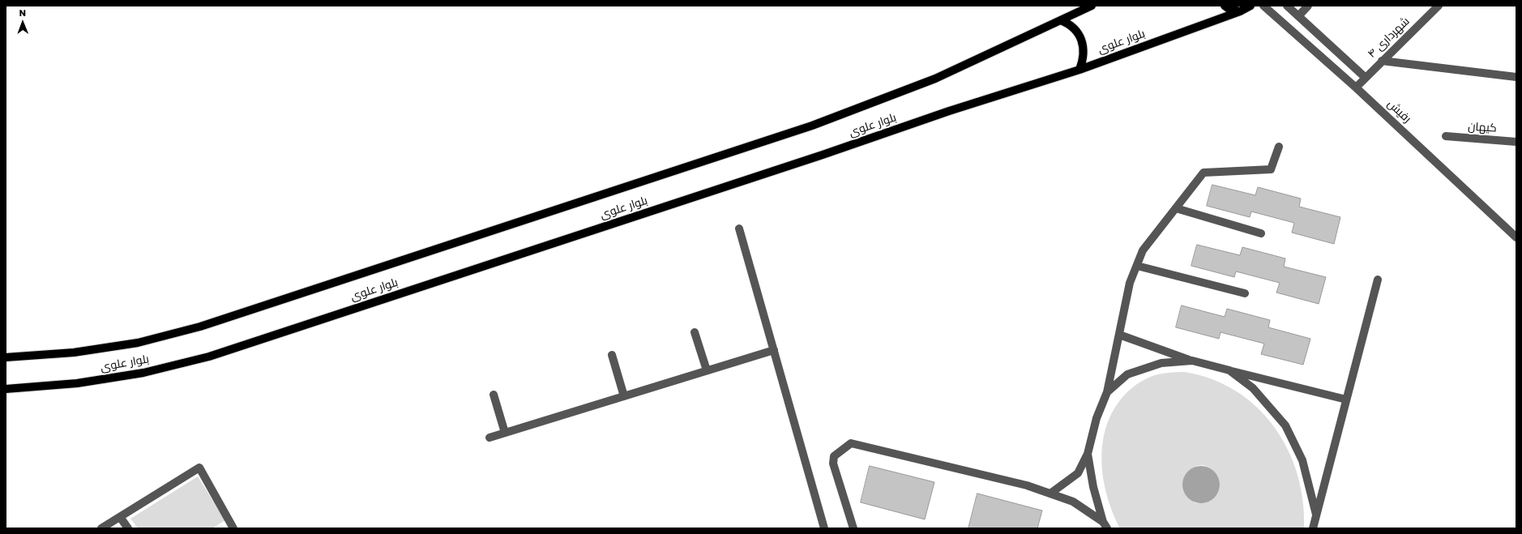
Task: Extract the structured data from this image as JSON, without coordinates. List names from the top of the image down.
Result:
{
  "streets": {
    "main road": ["بلوار علوی"],
    "street": ["شهرداری ۴", "رفیش", "کیهان"]
  },
  "crossings": [
    ["شهرداری ۴", "رفیش"]
  ],
  "north": "top"
}
